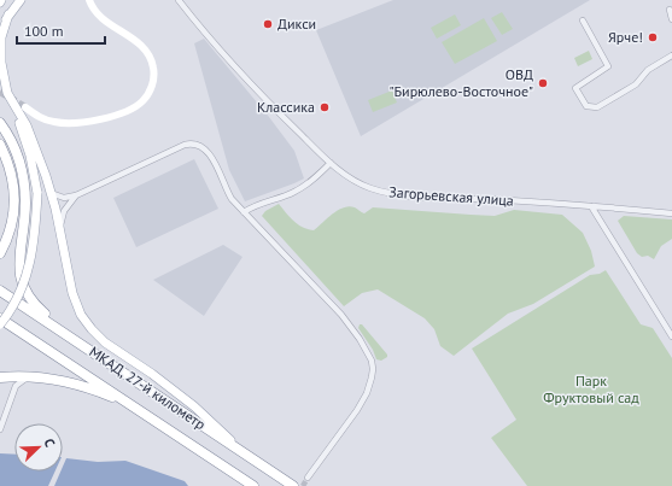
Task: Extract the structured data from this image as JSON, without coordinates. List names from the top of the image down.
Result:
{
  "streets": {
    "highway": ["МКАД, 27-й километр"],
    "street": ["Загорьевская улица"]
  },
  "parks": ["Парк Фруктовый сад"],
  "places": [
    "Дикси",
    "Ярче!",
    "ОВД \"Бирюлево-Восточное\"",
    "Классика"
  ],
  "scale_bar": "100 m",
  "north": "top right"
}
